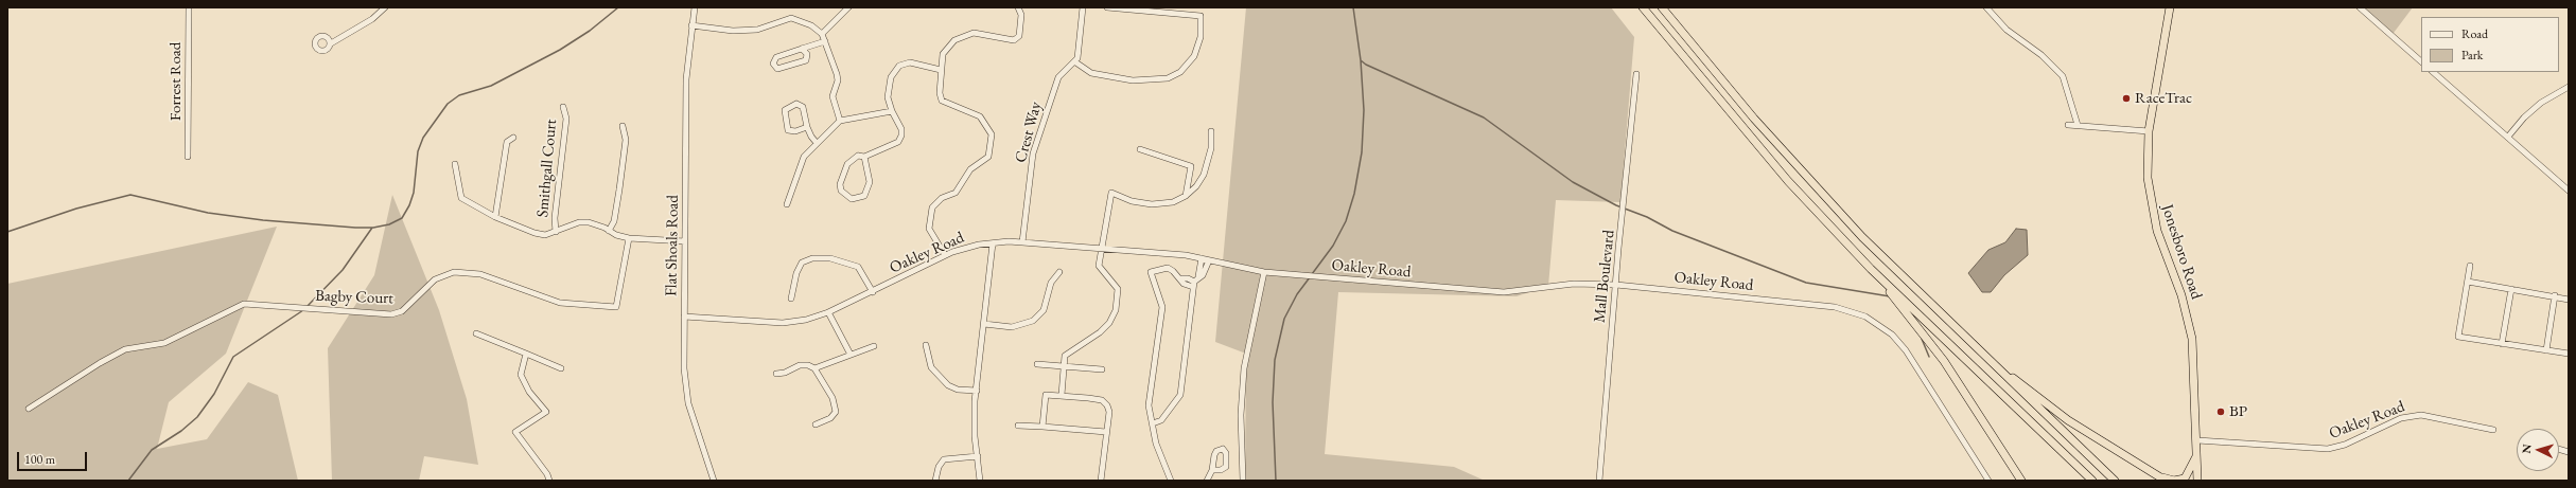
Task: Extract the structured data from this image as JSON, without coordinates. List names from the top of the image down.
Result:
{
  "streets": {
    "highway": ["Jonesboro Road"],
    "street": [
      "Forrest Road",
      "Crest Way",
      "Smithgall Court",
      "Flat Shoals Road",
      "Oakley Road",
      "Mall Boulevard",
      "Bagby Court"
    ]
  },
  "crossings": [
    ["Crest Way", "Oakley Road"],
    ["Flat Shoals Road", "Oakley Road"],
    ["Jonesboro Road", "Oakley Road"],
    ["Oakley Road", "Mall Boulevard"]
  ],
  "places": ["RaceTrac", "BP"],
  "legend": ["Road", "Park"],
  "scale_bar": "100 m",
  "north": "left"
}
